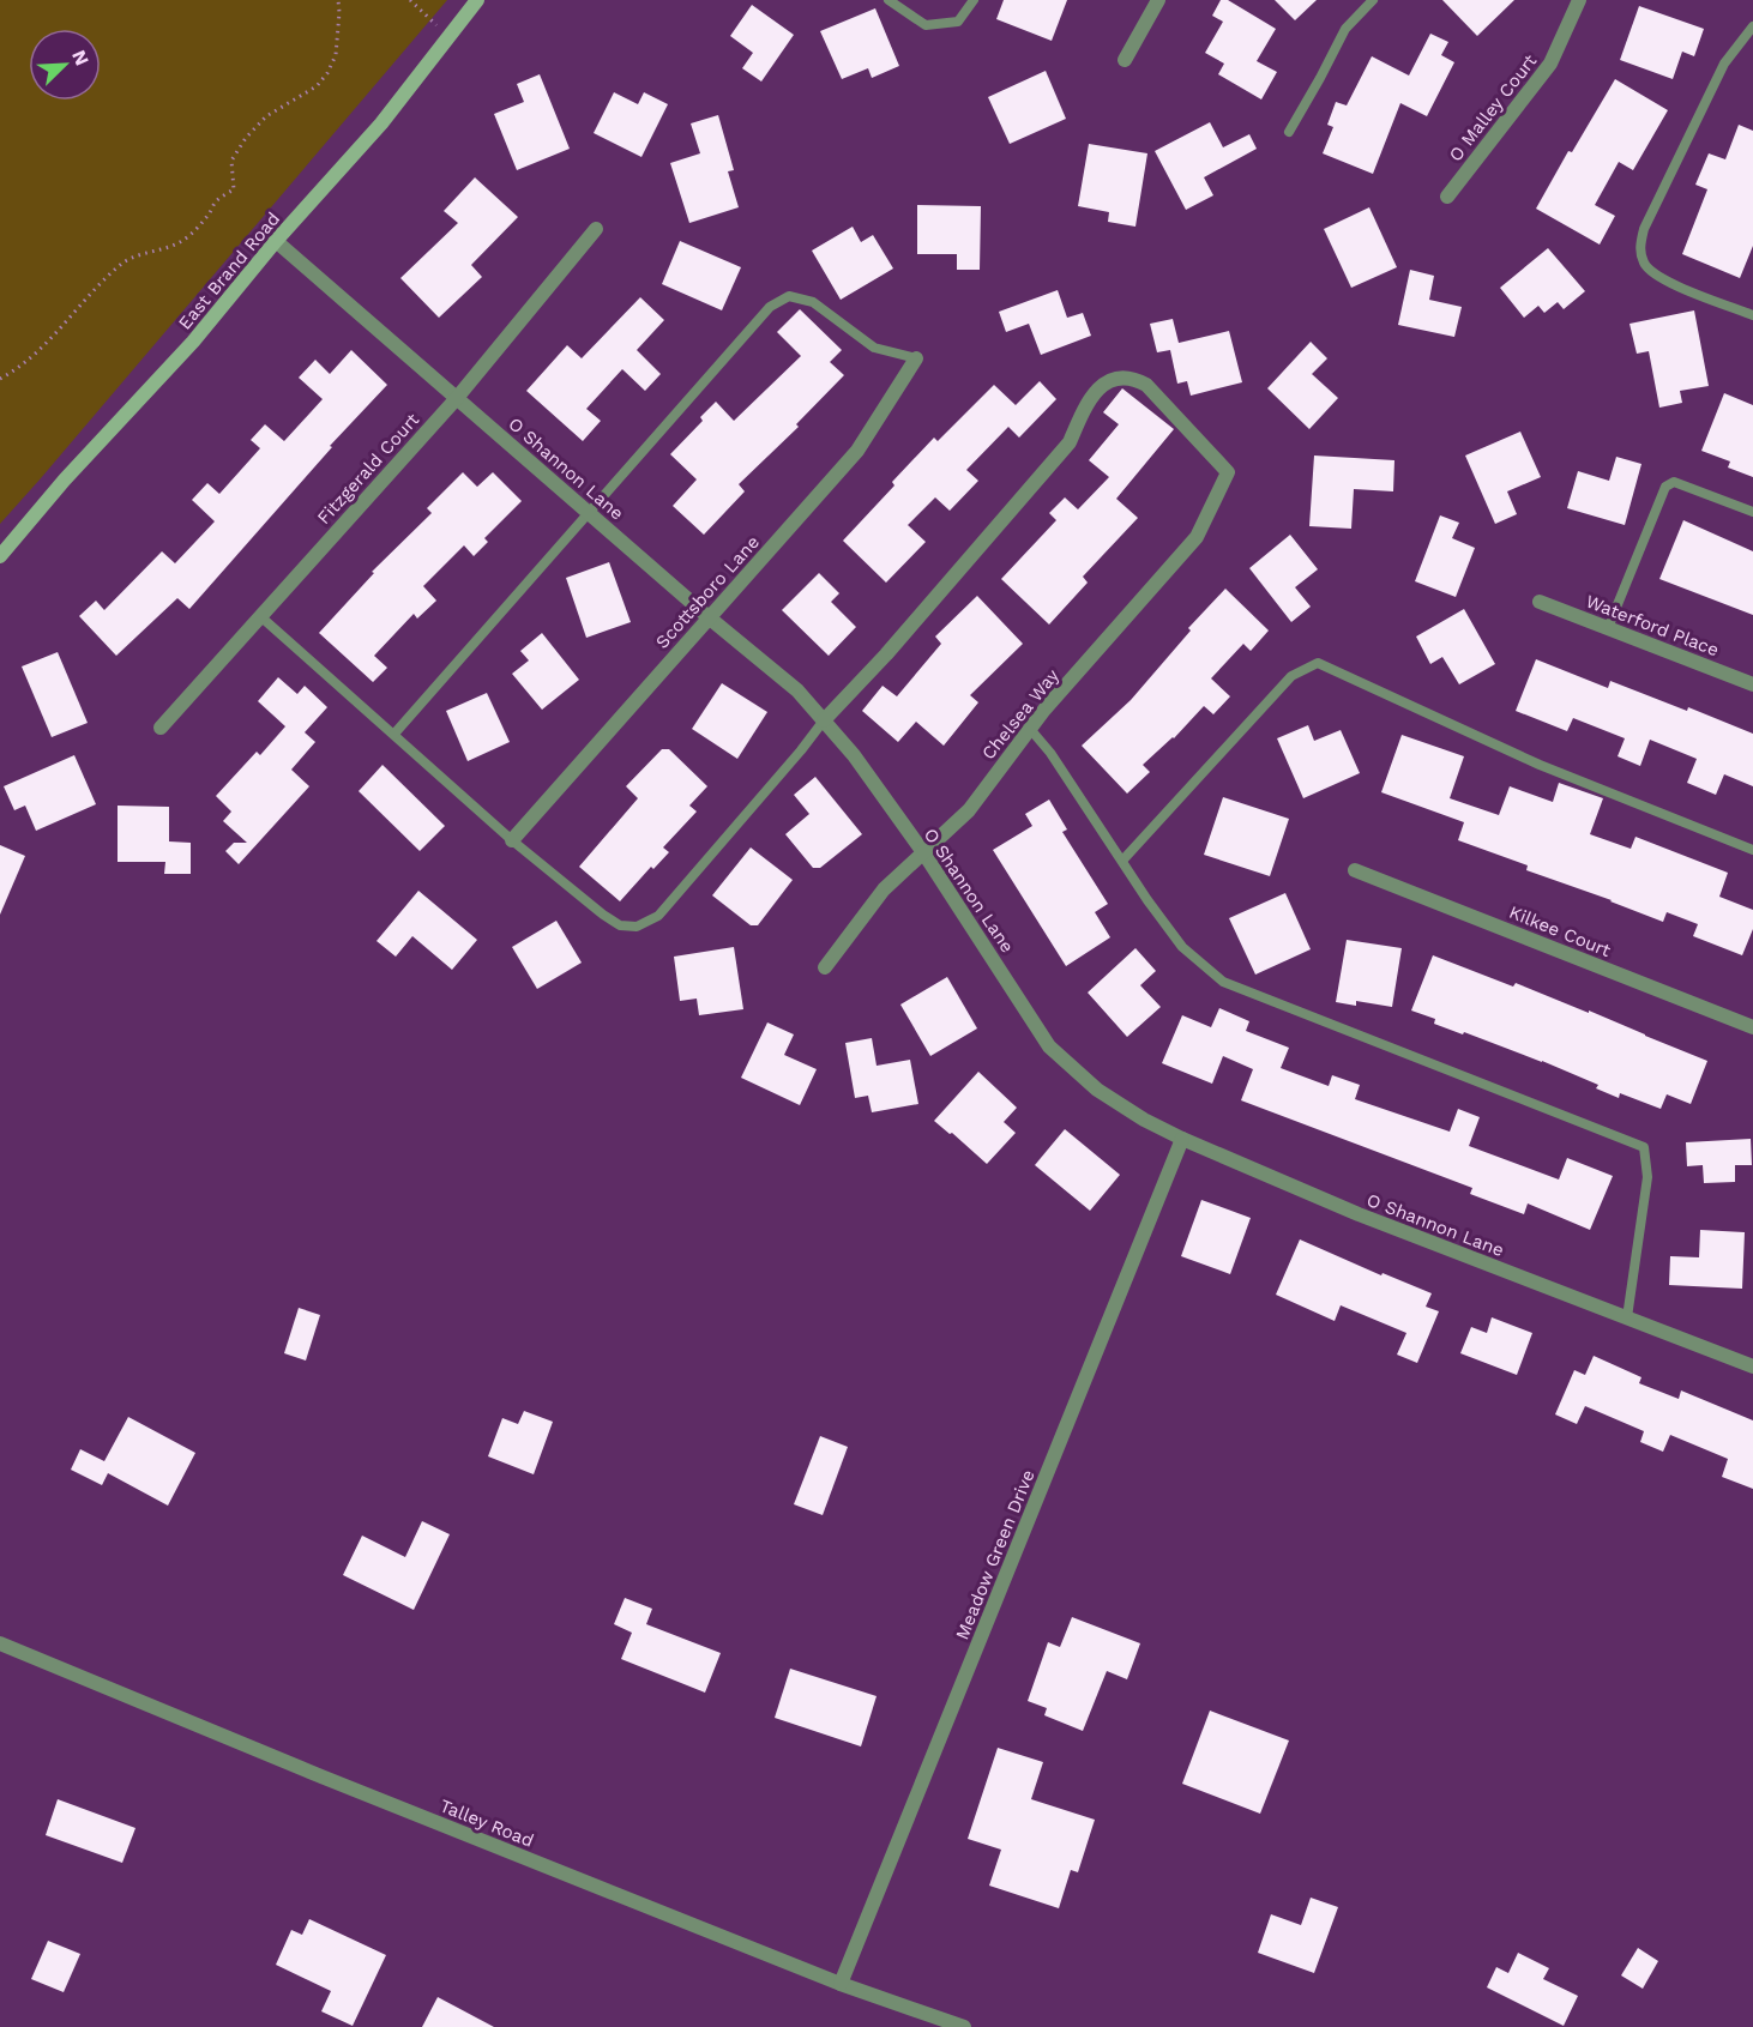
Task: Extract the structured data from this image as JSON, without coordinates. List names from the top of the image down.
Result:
{
  "streets": {
    "main road": ["East Brand Road"],
    "street": [
      "O Malley Court",
      "Fitzgerald Court",
      "O Shannon Lane",
      "Scottsboro Lane",
      "Waterford Place",
      "Chelsea Way",
      "Kilkee Court",
      "Meadow Green Drive",
      "Talley Road"
    ]
  },
  "crossings": [
    ["East Brand Road", "O Shannon Lane"],
    ["Fitzgerald Court", "O Shannon Lane"],
    ["O Shannon Lane", "Scottsboro Lane"],
    ["O Shannon Lane", "Chelsea Way"],
    ["O Shannon Lane", "Meadow Green Drive"],
    ["Meadow Green Drive", "Talley Road"]
  ],
  "north": "top right"
}
